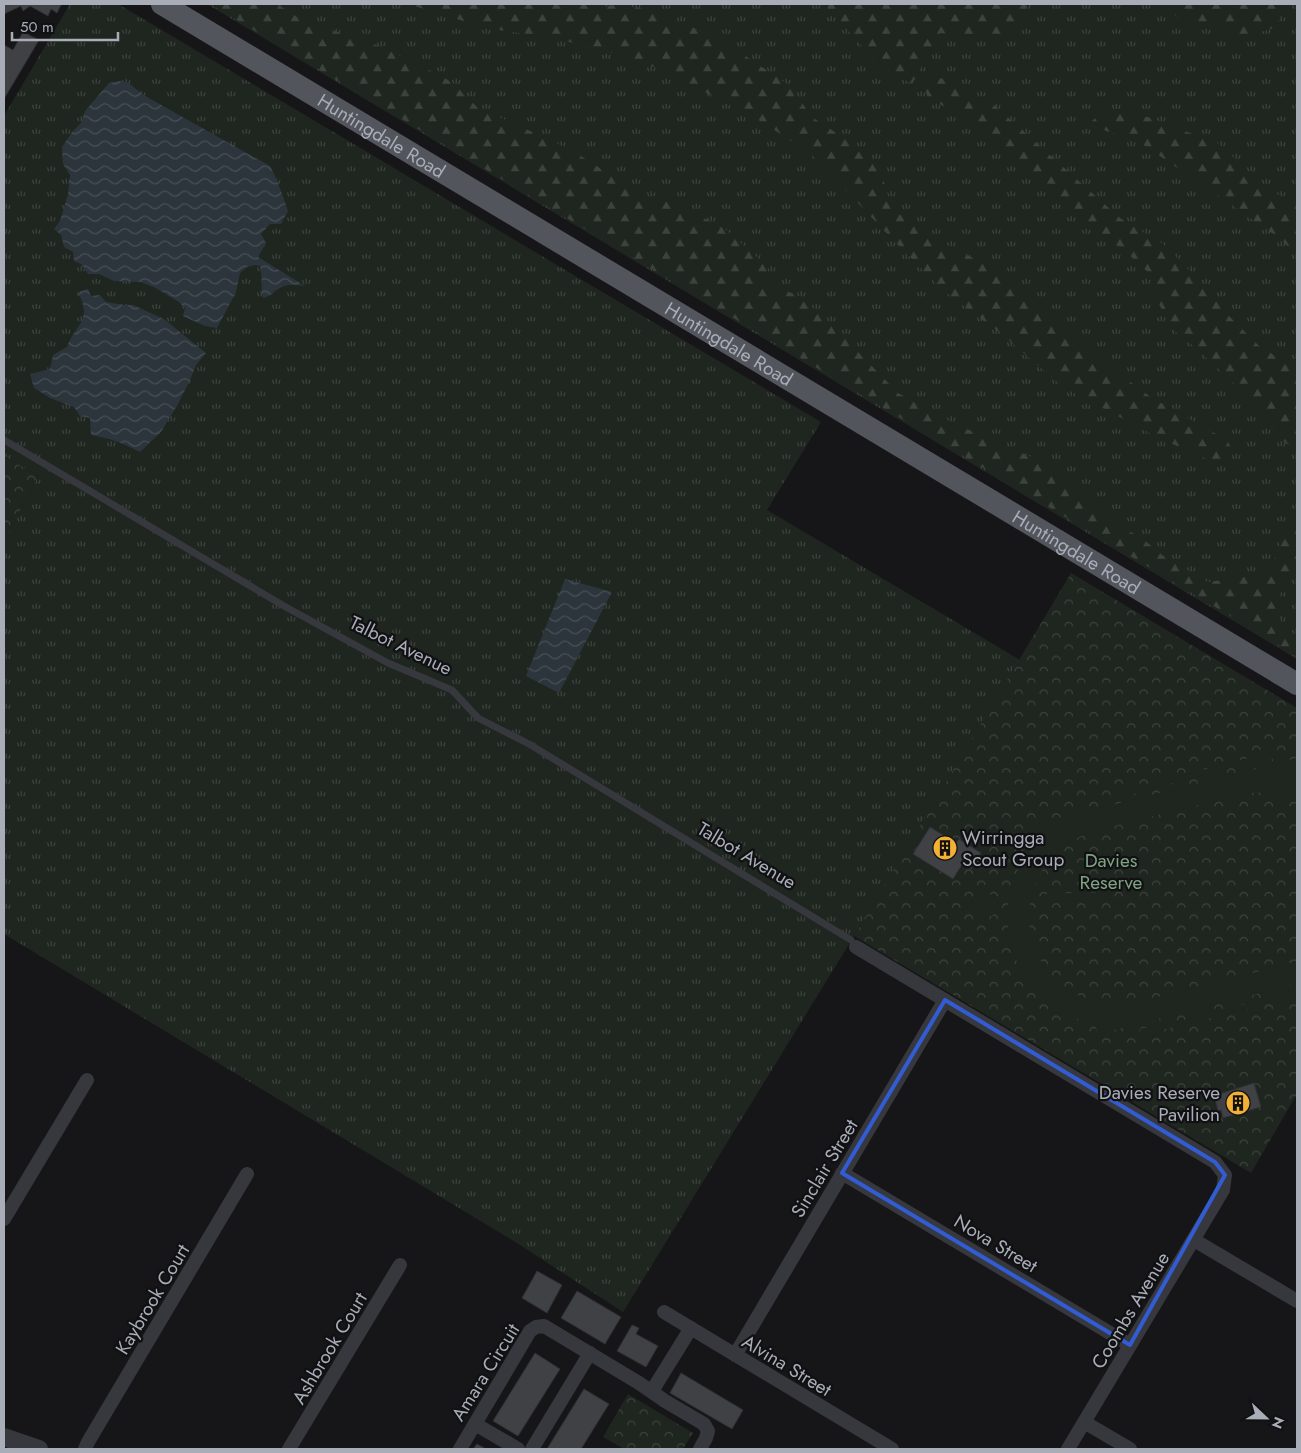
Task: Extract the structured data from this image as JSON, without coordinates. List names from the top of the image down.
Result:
{
  "streets": {
    "main road": ["Huntingdale Road"],
    "street": [
      "Talbot Avenue",
      "Sinclair Street",
      "Nova Street",
      "Kaybrook Court",
      "Coombs Avenue",
      "Ashbrook Court",
      "Alvina Street",
      "Amara Circuit"
    ]
  },
  "crossings": [
    ["Talbot Avenue", "Sinclair Street"],
    ["Talbot Avenue", "Coombs Avenue"],
    ["Sinclair Street", "Nova Street"],
    ["Sinclair Street", "Alvina Street"],
    ["Nova Street", "Coombs Avenue"]
  ],
  "parks": ["Davies Reserve"],
  "places": {
    "building": ["Wirringga Scout Group", "Davies Reserve Pavilion"]
  },
  "scale_bar": "50 m",
  "north": "right"
}
